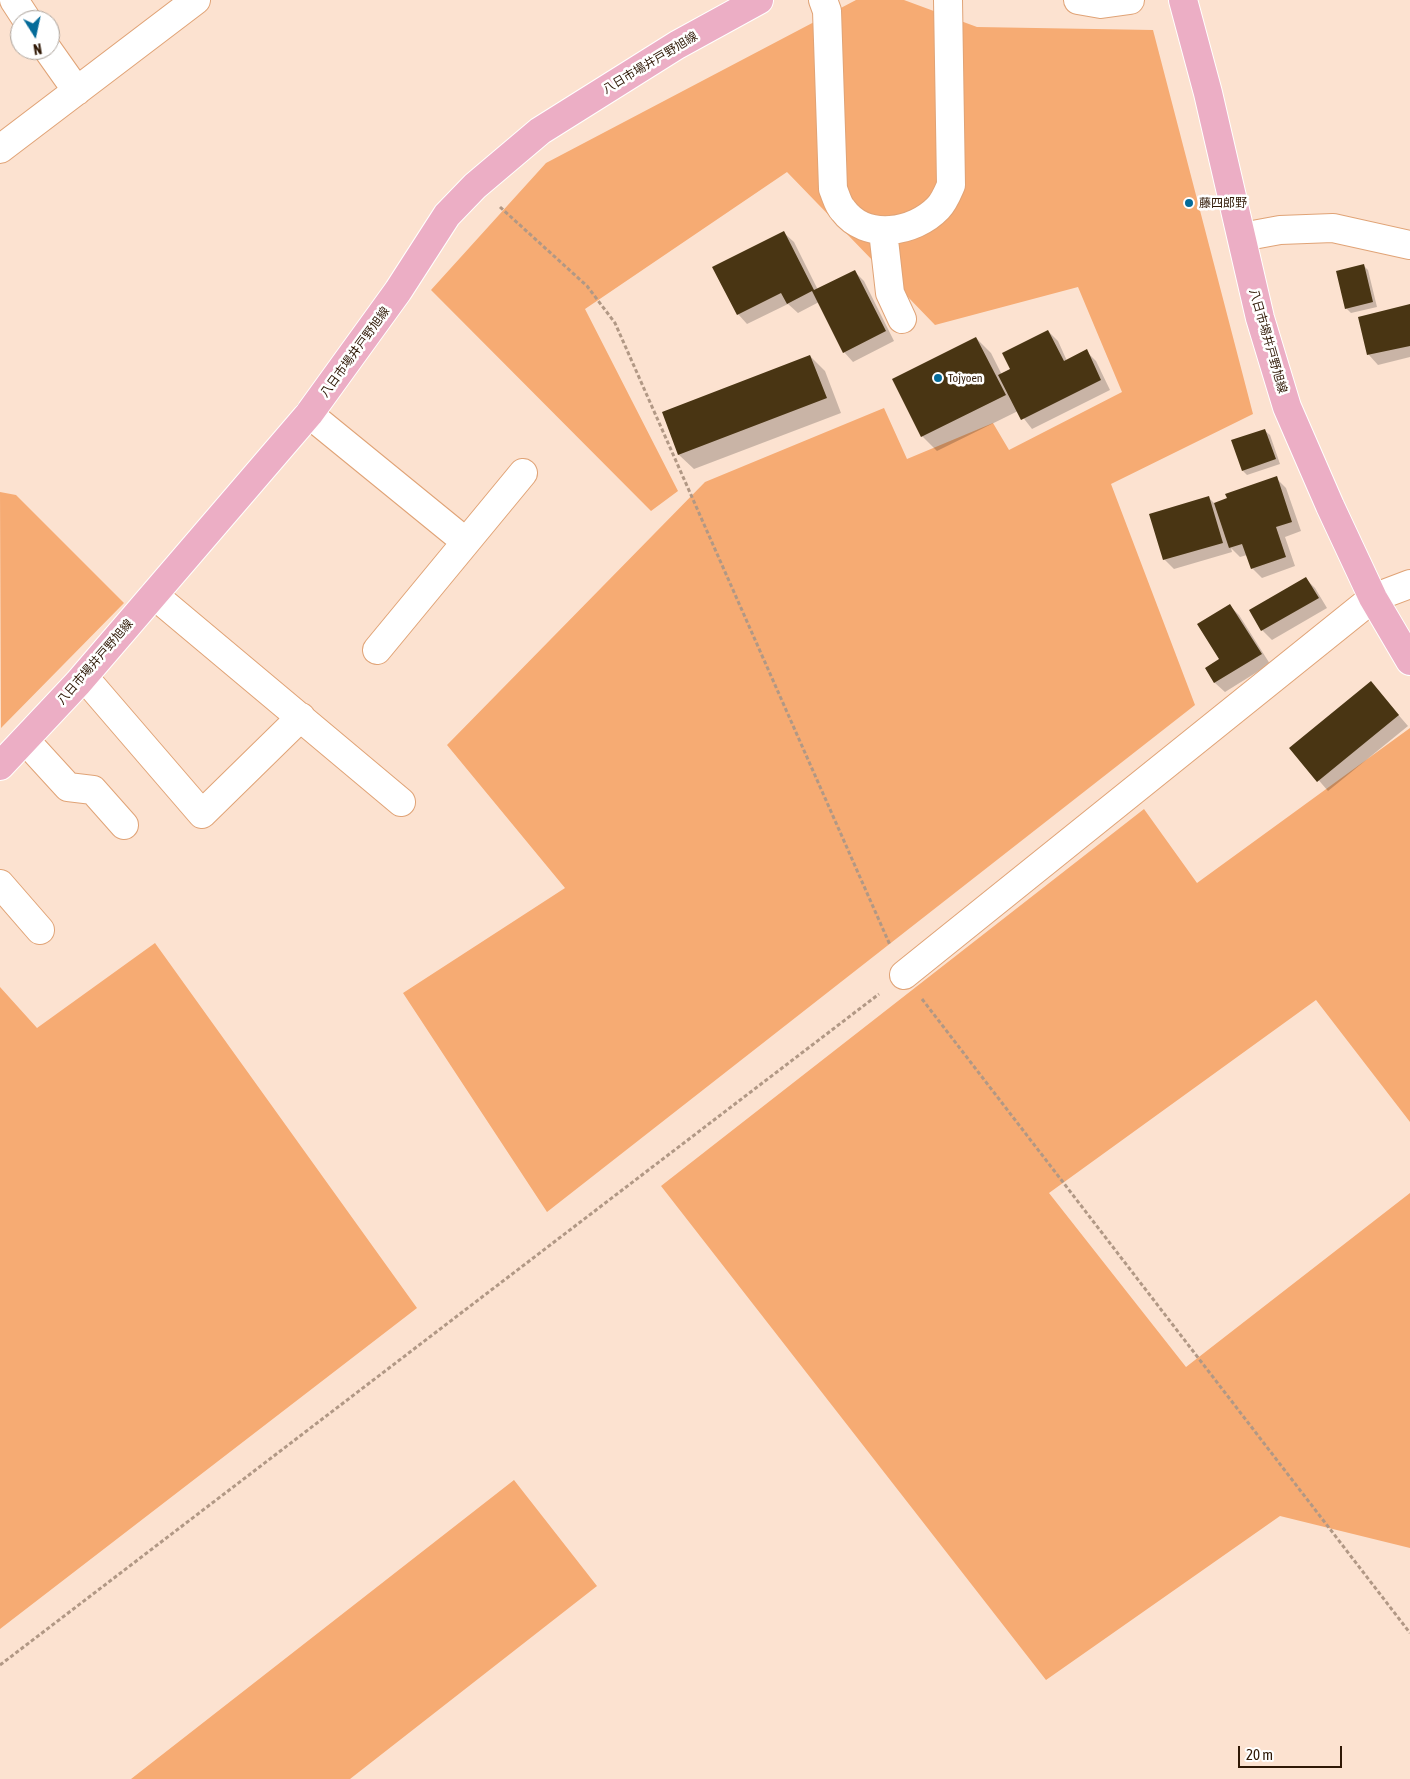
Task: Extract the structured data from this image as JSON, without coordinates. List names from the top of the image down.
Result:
{
  "streets": {
    "main road": ["八日市場井戸野旭線"]
  },
  "places": ["藤四郎野", "Tojyoen"],
  "scale_bar": "20 m",
  "north": "bottom"
}
